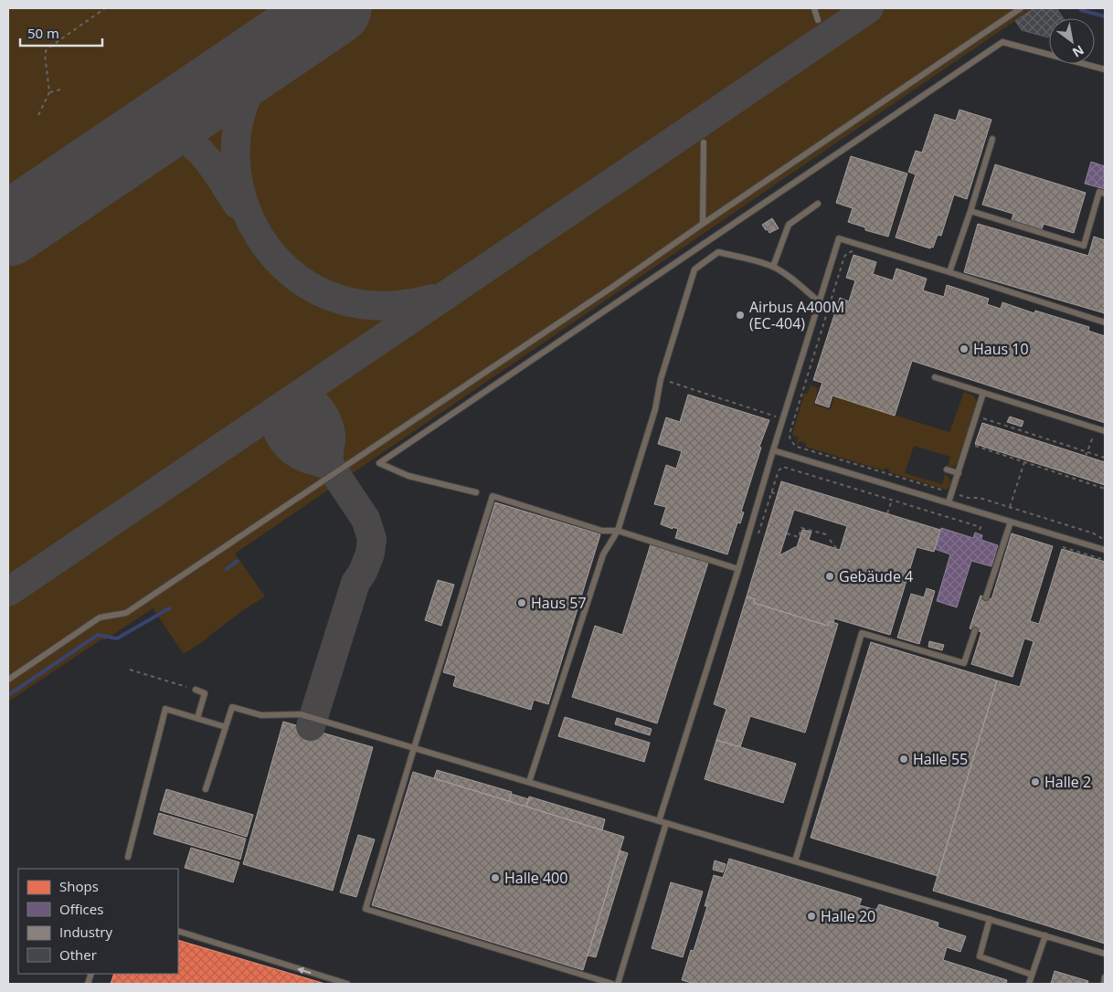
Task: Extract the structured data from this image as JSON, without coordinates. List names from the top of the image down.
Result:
{
  "places": [
    "Airbus A400M (EC-404)",
    "Haus 10",
    "Gebäude 4",
    "Haus 57",
    "Halle 55",
    "Halle 2",
    "Halle 400",
    "Halle 20"
  ],
  "legend": [
    "Shops",
    "Offices",
    "Industry",
    "Other"
  ],
  "scale_bar": "50 m",
  "north": "bottom right"
}
